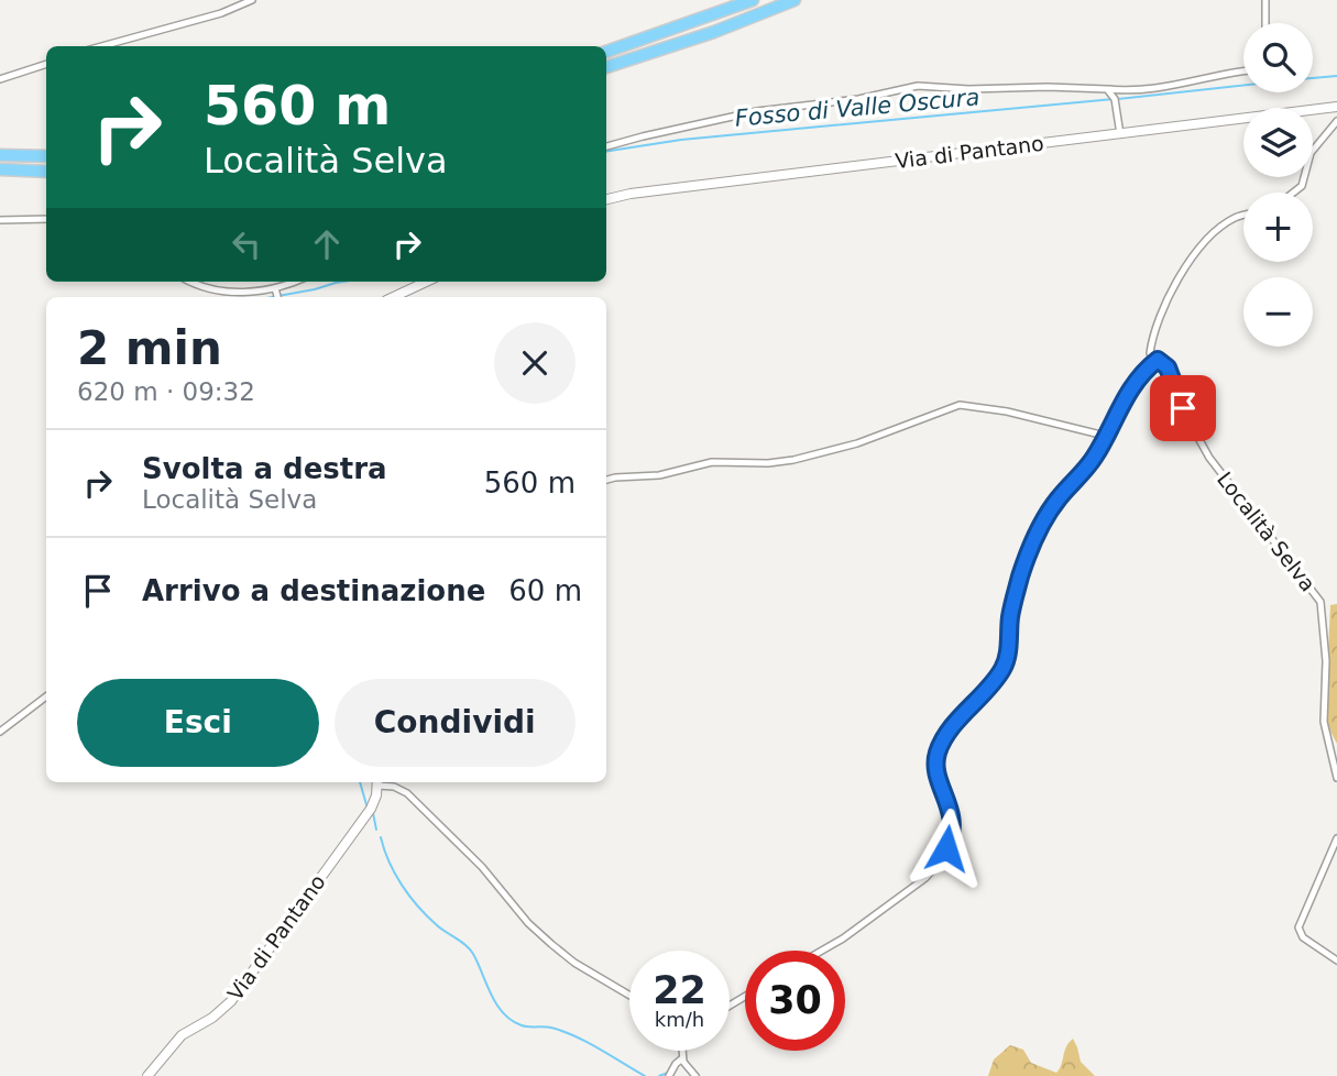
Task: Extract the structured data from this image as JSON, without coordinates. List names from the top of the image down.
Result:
{
  "streets": {
    "street": ["Via di Pantano", "Località Selva"]
  },
  "water": ["Fosso di Valle Oscura"],
  "page": {
    "map_buttons": ["+", "−"],
    "turn": ["560 m", "Località Selva"],
    "heading": ["2 min", "620 m · 09:32"],
    "list": [
      {
        "name": "Svolta a destra",
        "note": "Località Selva",
        "value": "560 m"
      },
      {
        "name": "Arrivo a destinazione",
        "value": "60 m"
      }
    ],
    "buttons": ["Esci", "Condividi"],
    "speed": "22 km/h",
    "limit": "30"
  }
}
